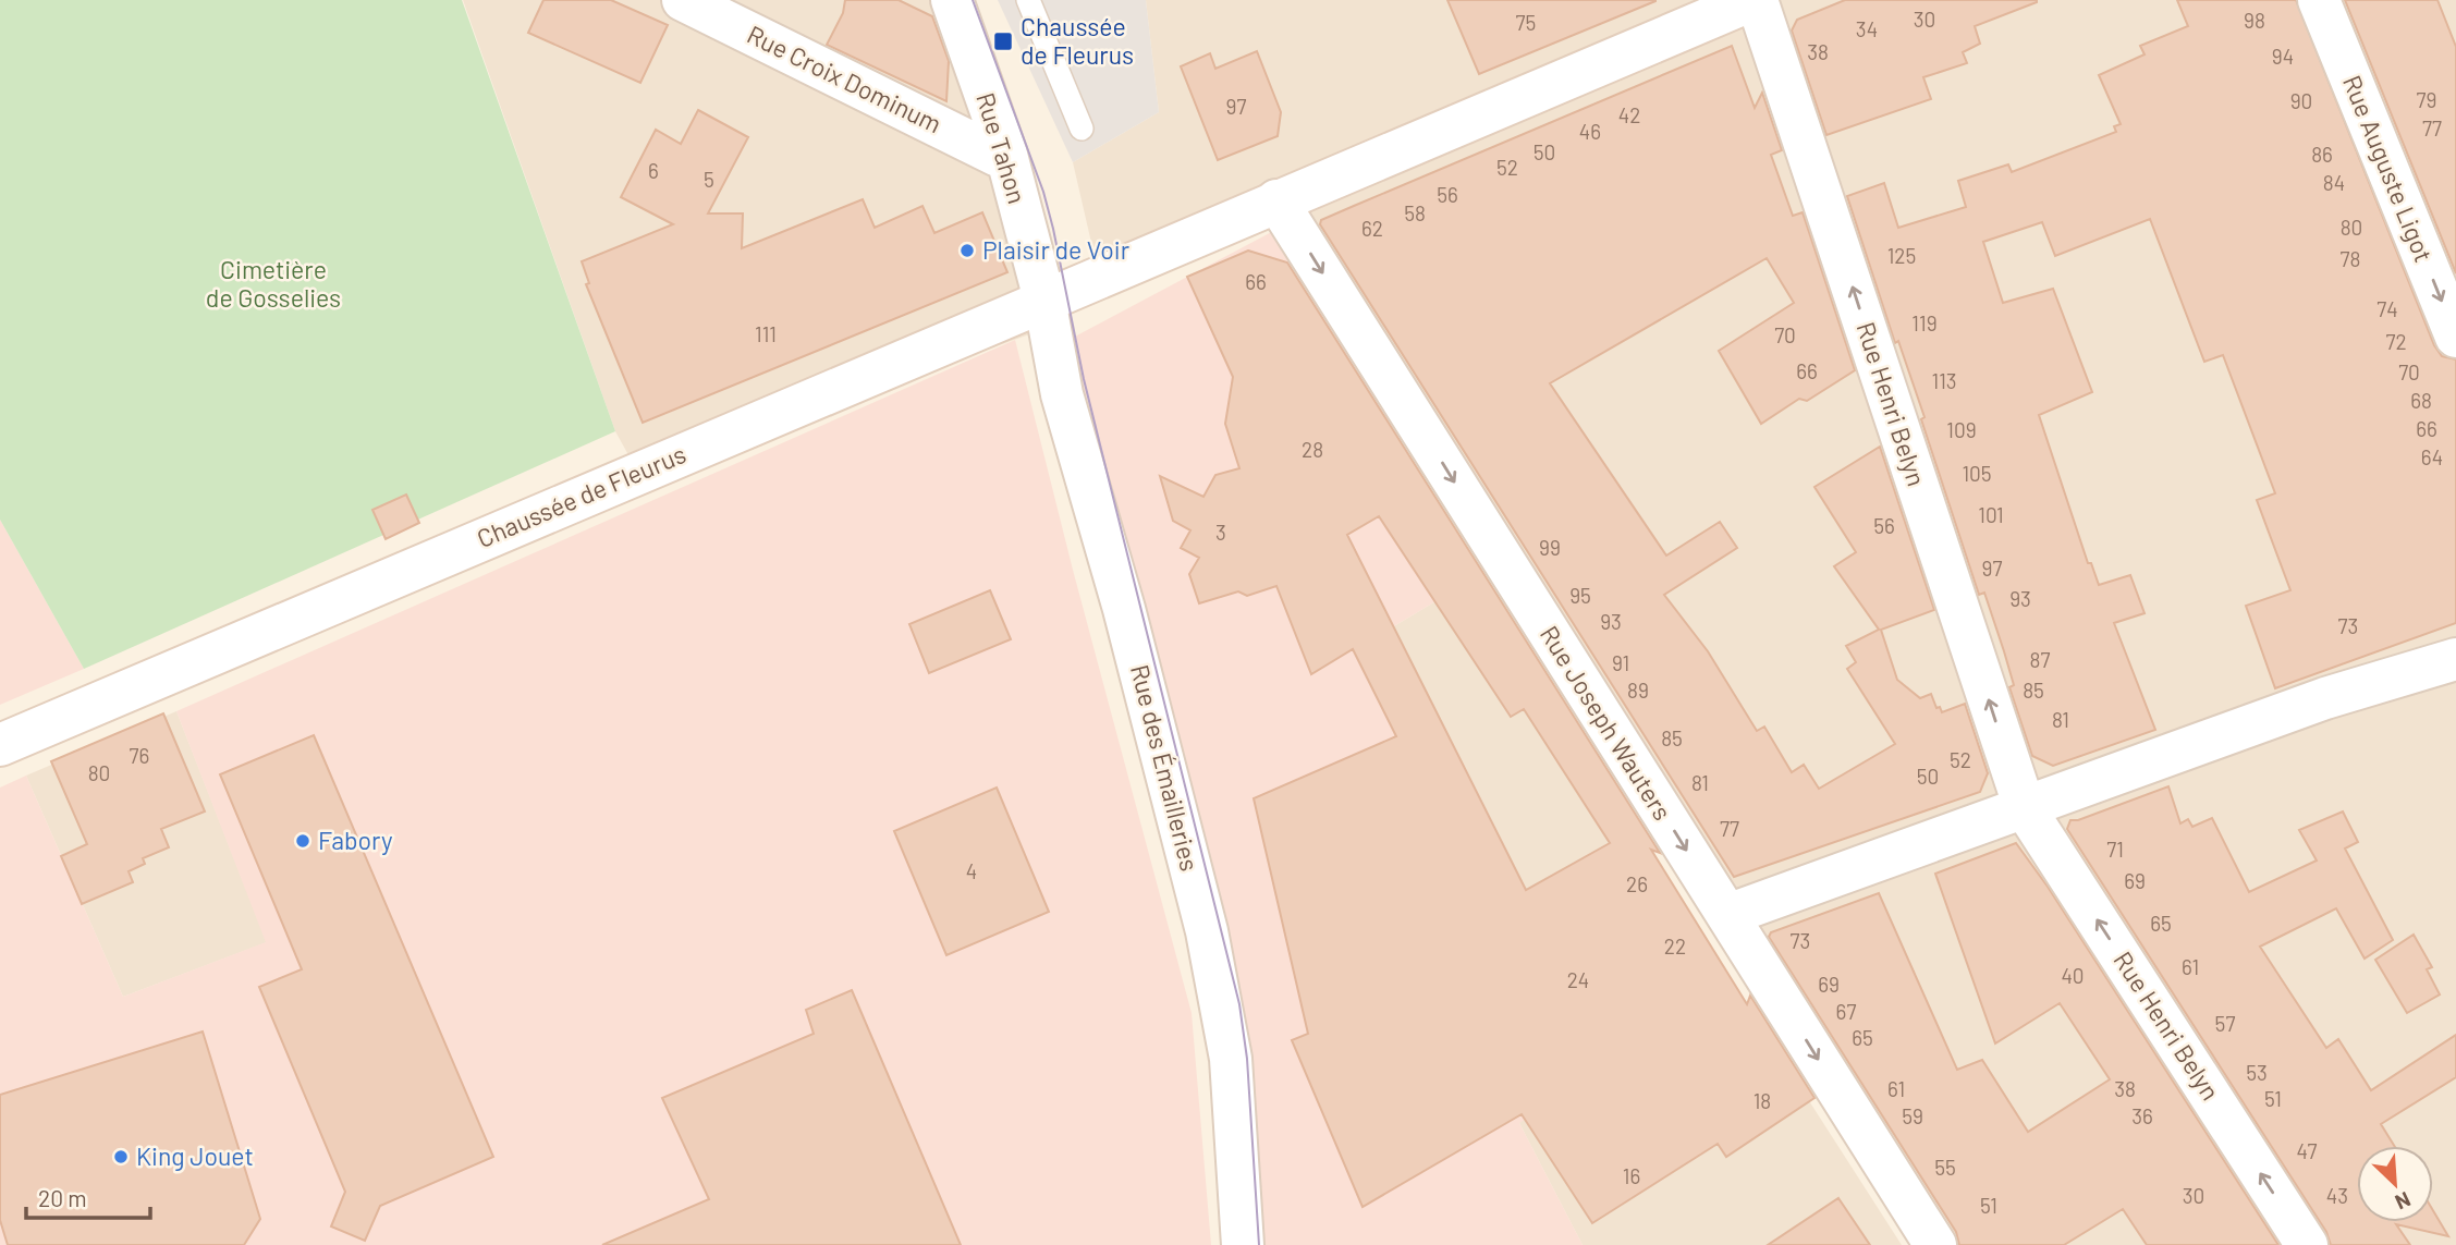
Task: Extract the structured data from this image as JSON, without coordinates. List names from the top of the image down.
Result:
{
  "streets": {
    "street": [
      "Rue Croix Dominum",
      "Rue Tahon",
      "Rue Auguste Ligot",
      "Rue Henri Belyn",
      "Chaussée de Fleurus",
      "Rue Joseph Wauters",
      "Rue des Émailleries"
    ]
  },
  "crossings": [
    ["Rue Croix Dominum", "Rue Tahon"],
    ["Rue Tahon", "Chaussée de Fleurus"],
    ["Rue Tahon", "Rue des Émailleries"],
    ["Rue Henri Belyn", "Chaussée de Fleurus"],
    ["Chaussée de Fleurus", "Rue Joseph Wauters"],
    ["Chaussée de Fleurus", "Rue des Émailleries"]
  ],
  "one_way": ["Rue Auguste Ligot", "Rue Henri Belyn", "Rue Joseph Wauters"],
  "parks": ["Cimetière de Gosselies"],
  "places": {
    "transit": ["Chaussée de Fleurus"],
    "other": ["Plaisir de Voir", "Fabory", "King Jouet"]
  },
  "house_numbers": [
    "30",
    "98",
    "75",
    "34",
    "38",
    "94",
    "79",
    "90",
    "97",
    "42",
    "77",
    "46",
    "50",
    "86",
    "52",
    "6",
    "5",
    "84",
    "56",
    "58",
    "80",
    "62",
    "125",
    "78",
    "66",
    "74",
    "119",
    "111",
    "70",
    "72",
    "66",
    "70",
    "113",
    "68",
    "66",
    "109",
    "28",
    "64",
    "105",
    "101",
    "56",
    "3",
    "99",
    "97",
    "95",
    "93",
    "93",
    "73",
    "87",
    "91",
    "89",
    "85",
    "81",
    "85",
    "76",
    "52",
    "80",
    "50",
    "81",
    "77",
    "71",
    "4",
    "69",
    "26",
    "65",
    "73",
    "22",
    "61",
    "40",
    "24",
    "69",
    "67",
    "57",
    "65",
    "53",
    "61",
    "38",
    "51",
    "18",
    "59",
    "36",
    "47",
    "55",
    "16",
    "30",
    "43",
    "51"
  ],
  "scale_bar": "20 m",
  "north": "bottom right"
}
